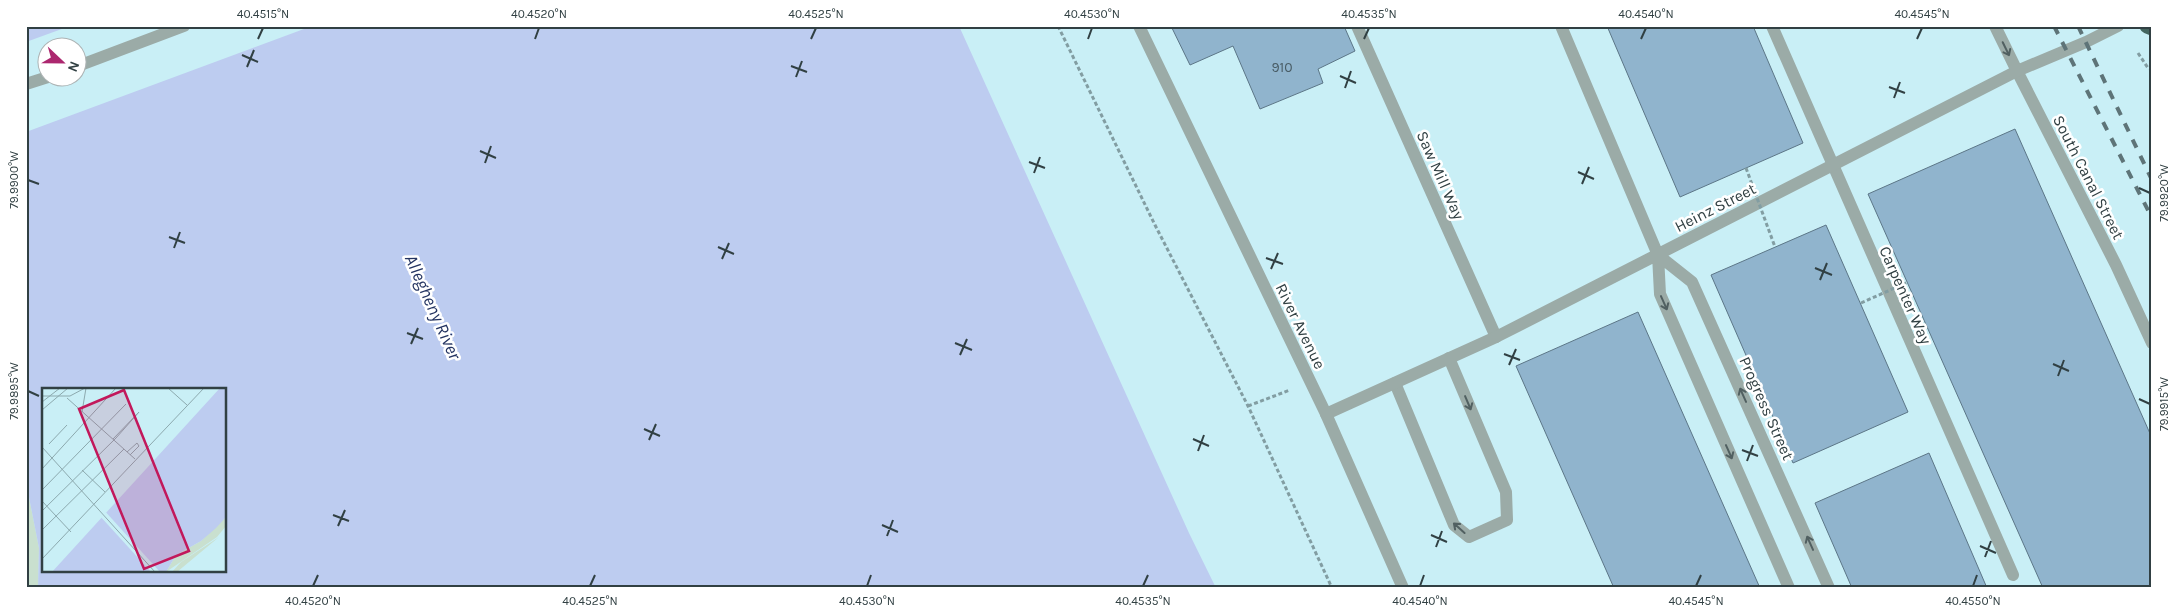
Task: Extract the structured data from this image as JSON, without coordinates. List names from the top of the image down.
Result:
{
  "streets": {
    "street": [
      "Saw Mill Way",
      "South Canal Street",
      "Heinz Street",
      "Carpenter Way",
      "River Avenue",
      "Progress Street"
    ]
  },
  "crossings": [
    ["Saw Mill Way", "Heinz Street"],
    ["South Canal Street", "Heinz Street"],
    ["Heinz Street", "Carpenter Way"],
    ["Heinz Street", "River Avenue"],
    ["Heinz Street", "Progress Street"]
  ],
  "water": ["Allegheny River"],
  "house_numbers": ["910"],
  "north": "right",
  "coordinates": [
    "40.4515°N",
    "40.4520°N",
    "40.4525°N",
    "40.4530°N",
    "40.4535°N",
    "40.4540°N",
    "40.4545°N",
    "79.9900°W",
    "79.9920°W",
    "79.9895°W",
    "79.9915°W",
    "40.4550°N"
  ]
}
